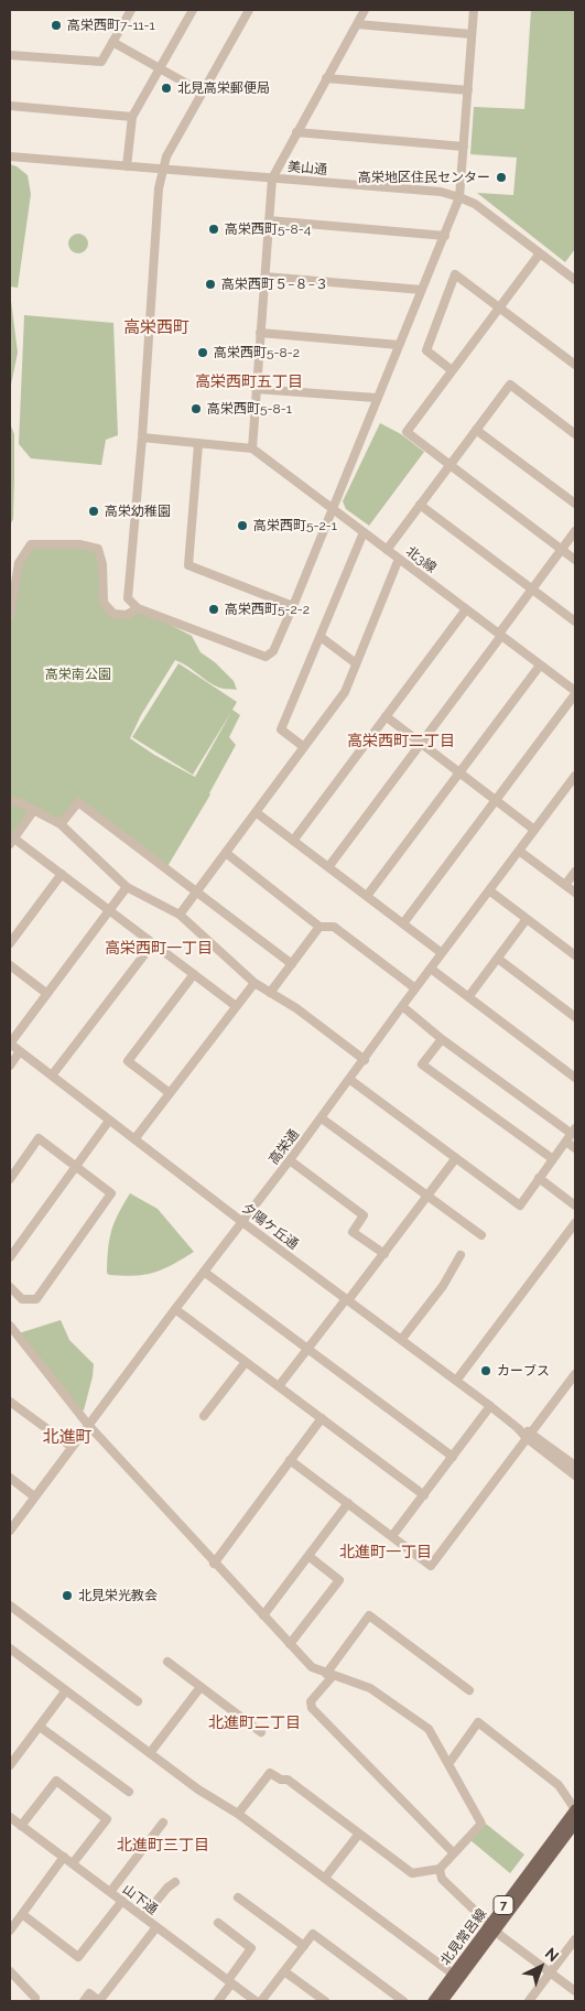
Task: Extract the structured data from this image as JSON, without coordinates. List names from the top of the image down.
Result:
{
  "streets": {
    "main road": ["7", "北見常呂線"],
    "street": [
      "美山通",
      "北3線",
      "高栄通",
      "夕陽ケ丘通",
      "山下通"
    ]
  },
  "crossings": [
    ["高栄通", "夕陽ケ丘通"]
  ],
  "districts": [
    "高栄西町",
    "高栄西町五丁目",
    "高栄西町二丁目",
    "高栄西町一丁目",
    "北進町",
    "北進町一丁目",
    "北進町二丁目",
    "北進町三丁目"
  ],
  "parks": ["高栄南公園"],
  "places": [
    "高栄西町7-11-1",
    "北見高栄郵便局",
    "高栄地区住民センター",
    "高栄西町5-8-4",
    "高栄西町５−８−３",
    "高栄西町5-8-2",
    "高栄西町5-8-1",
    "高栄幼稚園",
    "高栄西町5-2-1",
    "高栄西町5-2-2",
    "カーブス",
    "北見栄光教会"
  ],
  "north": "top right"
}
